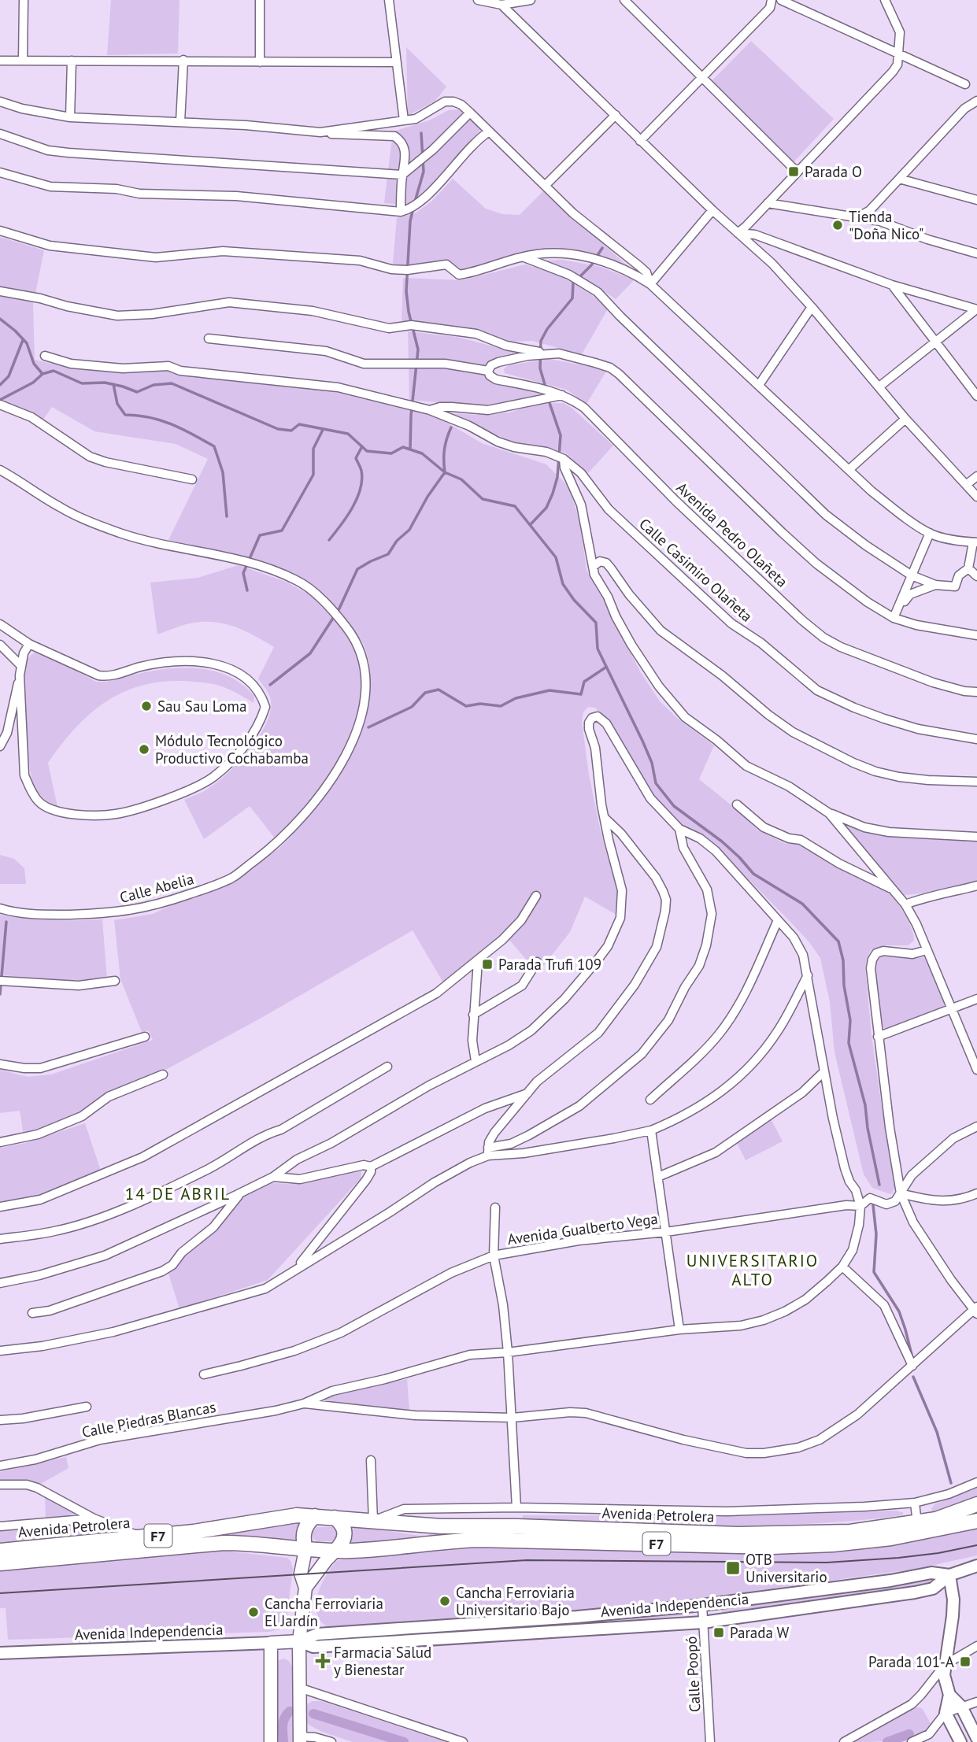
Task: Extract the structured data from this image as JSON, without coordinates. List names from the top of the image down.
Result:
{
  "streets": {
    "highway": ["Avenida Petrolera", "F7"],
    "main road": ["Avenida Independencia"],
    "street": [
      "Avenida Pedro Olañeta",
      "Calle Casimiro Olañeta",
      "Calle Abelia",
      "Avenida Gualberto Vega",
      "Calle Piedras Blancas",
      "Calle Poopó"
    ]
  },
  "crossings": [
    ["Avenida Petrolera", "F7"],
    ["Avenida Independencia", "Calle Poopó"]
  ],
  "districts": ["14 DE ABRIL", "UNIVERSITARIO ALTO"],
  "places": {
    "transit": [
      "Parada O",
      "Parada Trufi 109",
      "OTB Universitario",
      "Parada W",
      "Parada 101-A"
    ],
    "other": [
      "Tienda \"Doña Nico\"",
      "Sau Sau Loma",
      "Módulo Tecnológico Productivo Cochabamba",
      "Cancha Ferroviaria Universitario Bajo",
      "Cancha Ferroviaria El Jardín"
    ],
    "health": ["Farmacia Salud y Bienestar"]
  }
}
